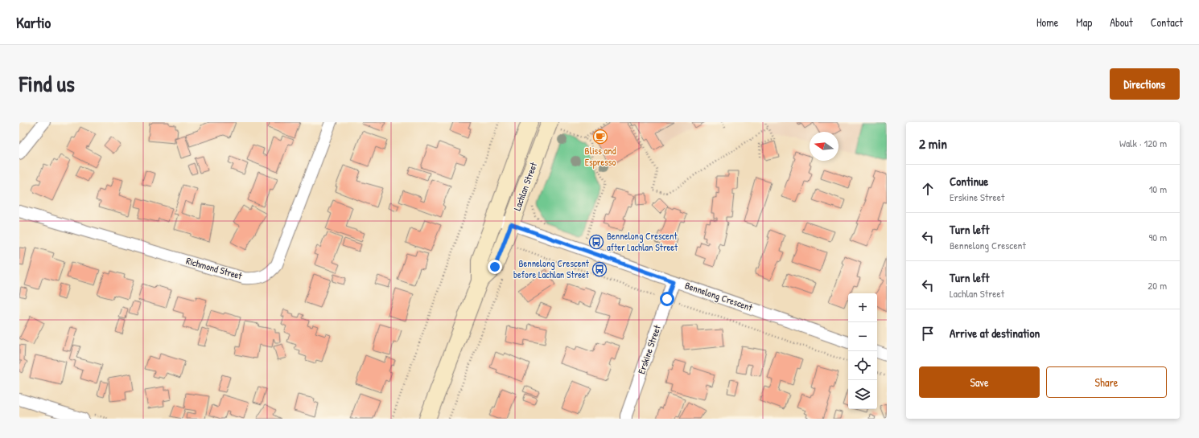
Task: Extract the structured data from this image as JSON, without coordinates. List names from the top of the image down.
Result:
{
  "streets": {
    "street": [
      "Lachlan Street",
      "Richmond Street",
      "Bennelong Crescent",
      "Erskine Street"
    ]
  },
  "crossings": [
    ["Lachlan Street", "Bennelong Crescent"],
    ["Bennelong Crescent", "Erskine Street"]
  ],
  "places": {
    "cafe": ["Bliss and Espresso"],
    "bus stop": ["Bennelong Crescent after Lachlan Street", "Bennelong Crescent before Lachlan Street"]
  },
  "north": "left",
  "page": {
    "header": "Kartio",
    "nav": [
      "Home",
      "Map",
      "About",
      "Contact"
    ],
    "title": "Find us",
    "buttons": [
      "Directions",
      ["Save", "Share"]
    ],
    "heading": ["2 min", "Walk · 120 m"],
    "list": [
      ["Continue", "Erskine Street", "10 m"],
      ["Turn left", "Bennelong Crescent", "90 m"],
      ["Turn left", "Lachlan Street", "20 m"],
      "Arrive at destination"
    ],
    "map_buttons": ["+", "−"]
  }
}
